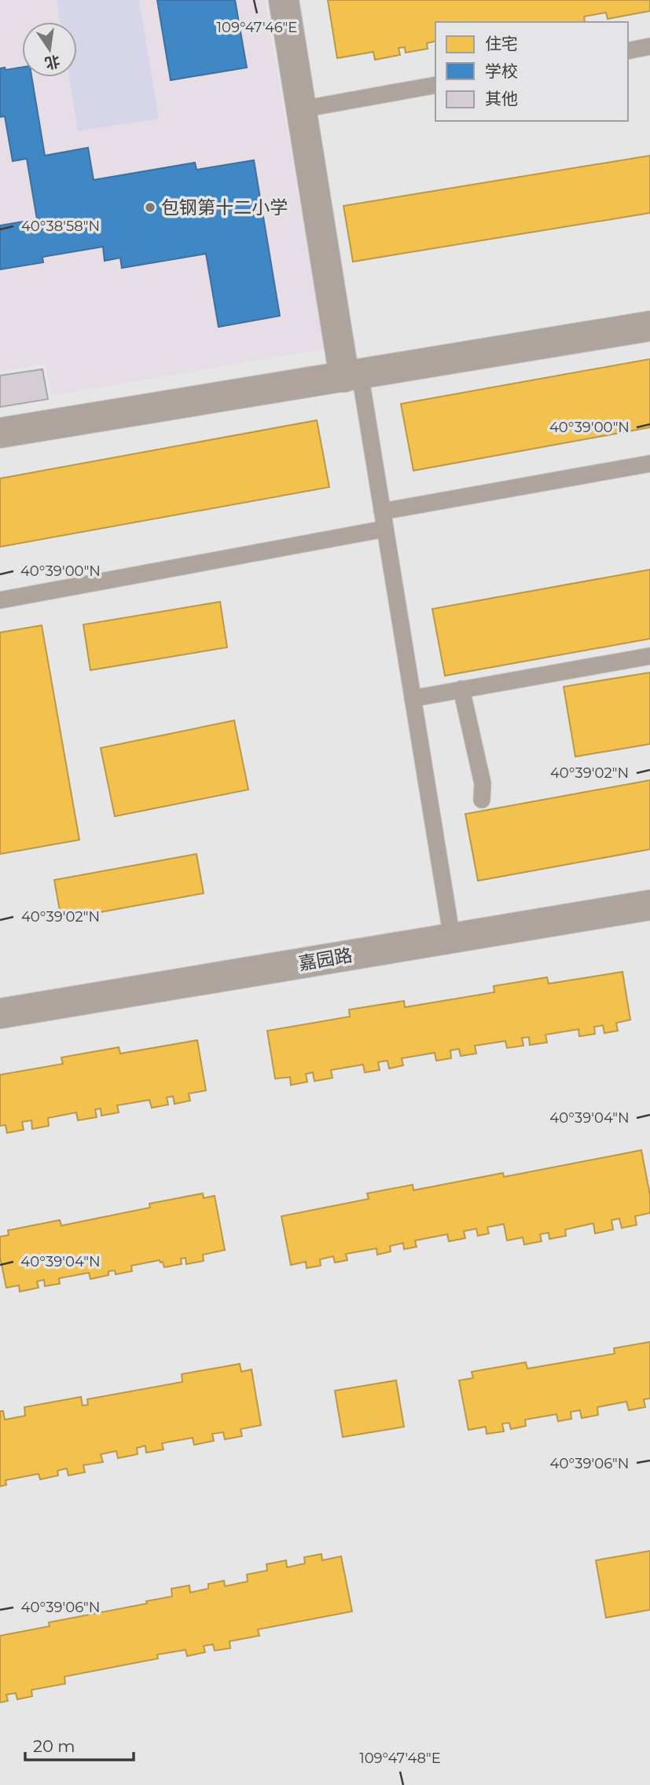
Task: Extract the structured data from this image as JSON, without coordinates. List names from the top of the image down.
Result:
{
  "streets": {
    "street": ["嘉园路"]
  },
  "places": ["包钢第十二小学"],
  "legend": ["住宅", "学校", "其他"],
  "scale_bar": "20 m",
  "north": "bottom",
  "coordinates": [
    "109°47'46\"E",
    "40°38'58\"N",
    "40°39'00\"N",
    "40°39'02\"N",
    "40°39'04\"N",
    "40°39'06\"N",
    "109°47'48\"E"
  ]
}
